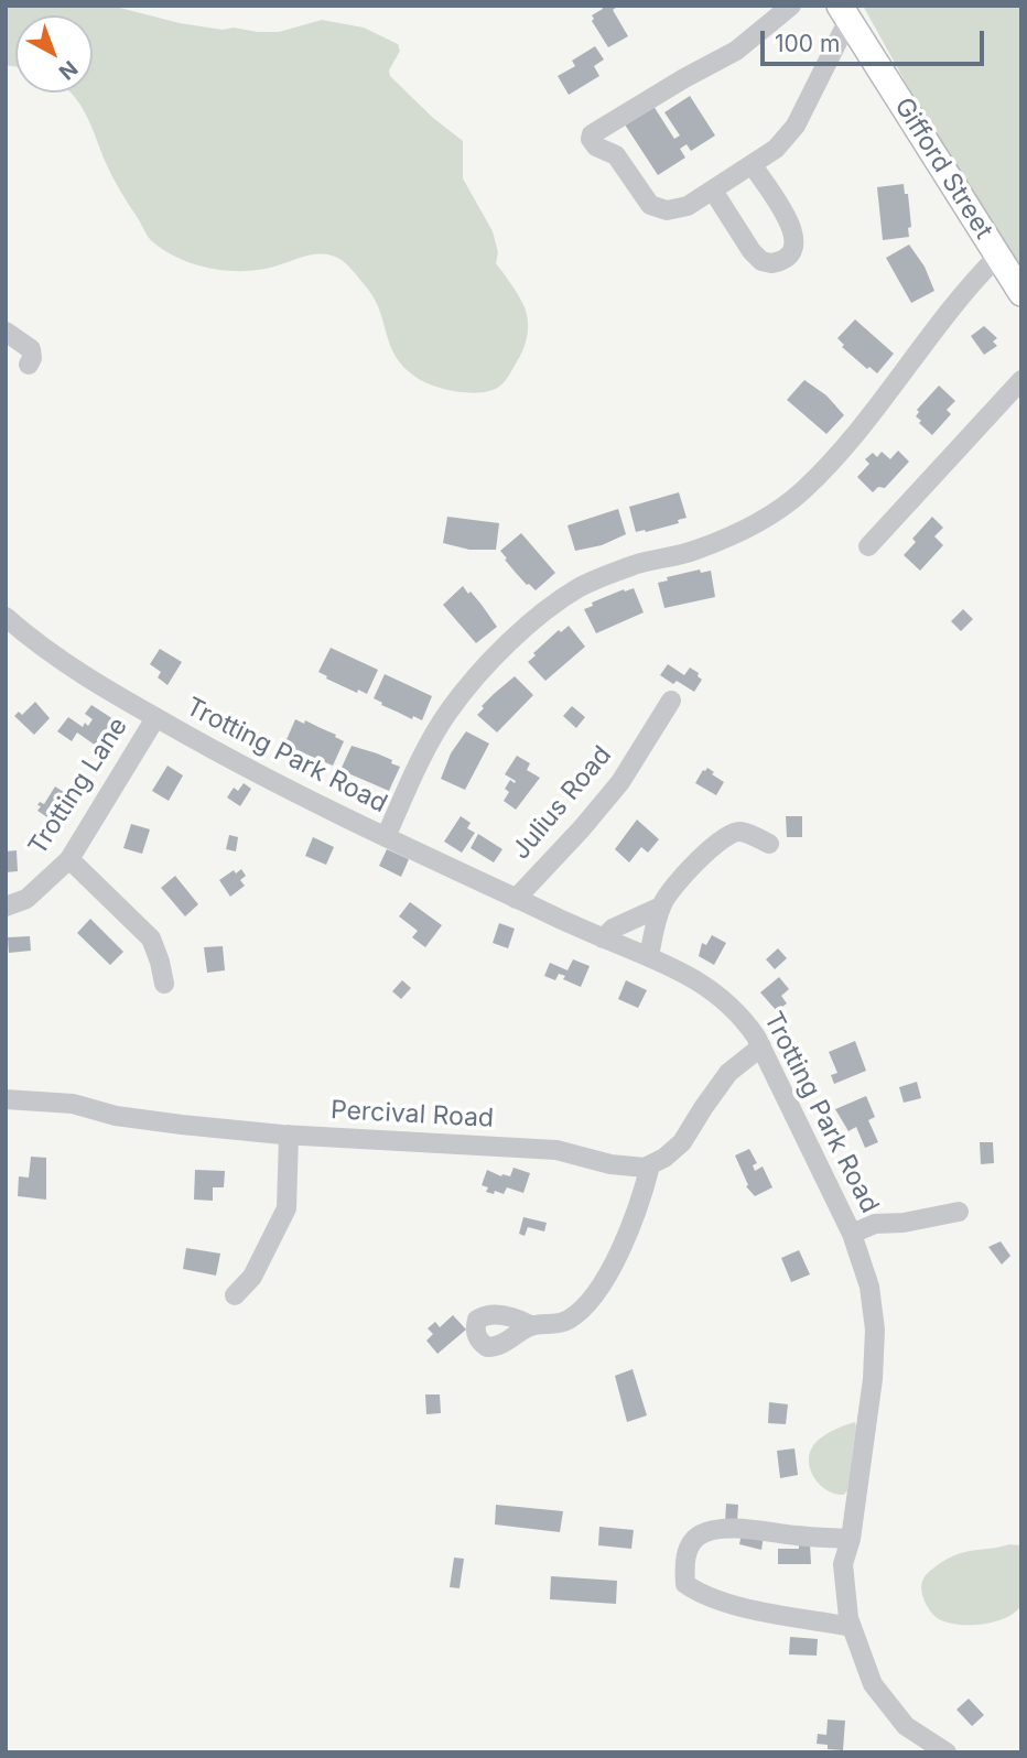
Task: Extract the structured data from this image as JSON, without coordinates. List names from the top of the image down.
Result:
{
  "streets": {
    "main road": ["Gifford Street"],
    "street": [
      "Trotting Park Road",
      "Trotting Lane",
      "Julius Road",
      "Percival Road"
    ]
  },
  "crossings": [
    ["Trotting Park Road", "Trotting Lane"],
    ["Trotting Park Road", "Julius Road"]
  ],
  "scale_bar": "100 m",
  "north": "bottom right"
}
